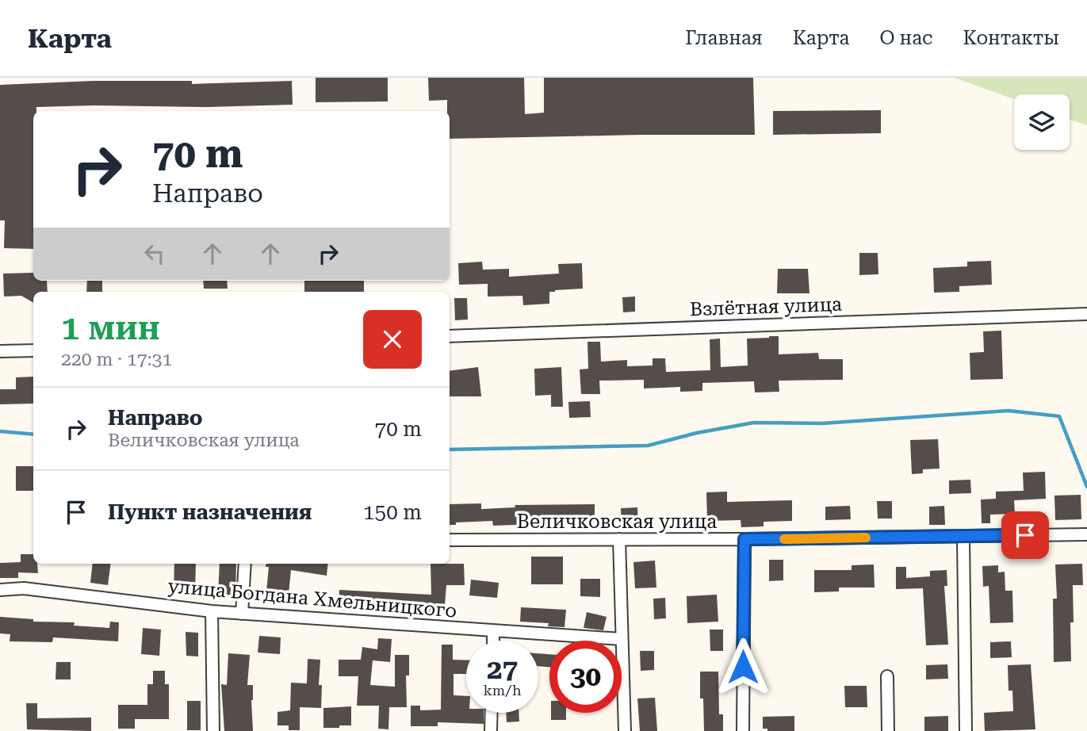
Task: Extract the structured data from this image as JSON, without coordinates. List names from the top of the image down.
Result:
{
  "streets": {
    "street": ["Взлётная улица", "Величковская улица", "улица Богдана Хмельницкого"]
  },
  "page": {
    "header": "Карта",
    "nav": [
      "Главная",
      "Карта",
      "О нас",
      "Контакты"
    ],
    "turn": ["70 m", "Направо"],
    "heading": ["1 мин", "220 m · 17:31"],
    "list": [
      {
        "name": "Направо",
        "note": "Величковская улица",
        "value": "70 m"
      },
      {
        "name": "Пункт назначения",
        "value": "150 m"
      }
    ],
    "speed": "27 km/h",
    "limit": "30"
  }
}
